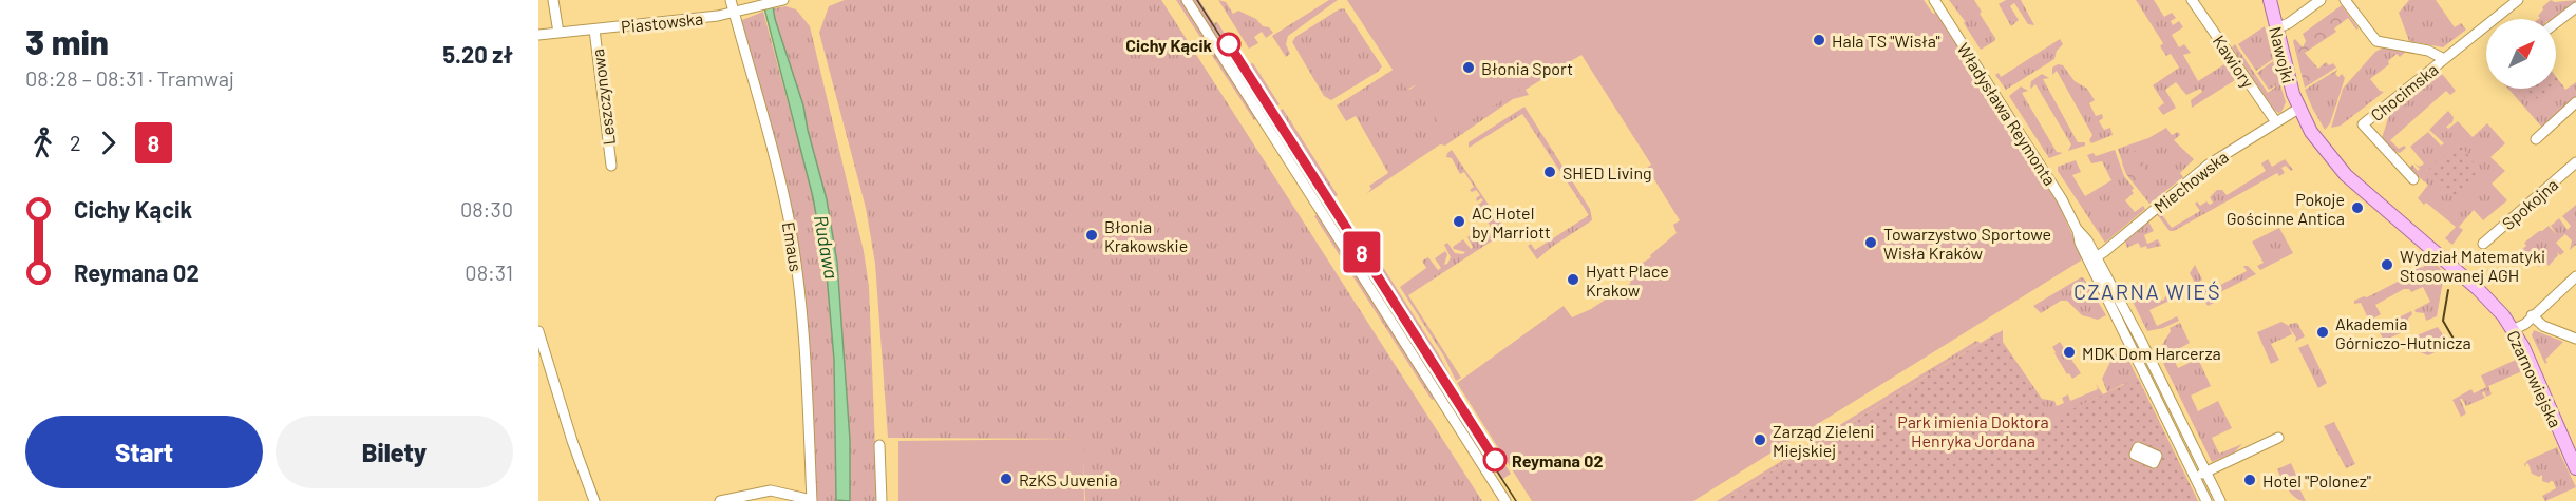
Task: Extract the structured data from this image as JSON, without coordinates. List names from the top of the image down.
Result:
{
  "streets": {
    "main road": ["Nawojki", "Czarnowiejska"],
    "street": [
      "Piastowska",
      "Kawiory",
      "Chocimska",
      "Leszczynowa",
      "Władysława Reymonta",
      "Miechowska",
      "Spokojna",
      "Emaus"
    ]
  },
  "crossings": [
    ["Piastowska", "Leszczynowa"],
    ["Piastowska", "Emaus"],
    ["Nawojki", "Miechowska"],
    ["Nawojki", "Czarnowiejska"],
    ["Kawiory", "Miechowska"],
    ["Władysława Reymonta", "Miechowska"],
    ["Miechowska", "Czarnowiejska"]
  ],
  "districts": ["CZARNA WIEŚ"],
  "water": ["Rudawa"],
  "parks": ["Park imienia Doktora Henryka Jordana"],
  "places": [
    "Hala TS \"Wisła\"",
    "Cichy Kącik",
    "Błonia Sport",
    "SHED Living",
    "Pokoje Gościnne Antica",
    "AC Hotel by Marriott",
    "Błonia Krakowskie",
    "Towarzystwo Sportowe Wisła Kraków",
    "Wydział Matematyki Stosowanej AGH",
    "Hyatt Place Krakow",
    "Akademia Górniczo-Hutnicza",
    "MDK Dom Harcerza",
    "Zarząd Zieleni Miejskiej",
    "Reymana 02",
    "RzKS Juvenia",
    "Hotel \"Polonez\""
  ],
  "lines": ["tram line 8"],
  "north": "top right",
  "page": {
    "heading": ["3 min", "08:28 – 08:31 · Tramwaj", "5.20 zł"],
    "on_map": "8",
    "legs": ["2", "8"],
    "list": [
      {
        "name": "Cichy Kącik",
        "value": "08:30"
      },
      {
        "name": "Reymana 02",
        "value": "08:31"
      }
    ],
    "buttons": ["Start", "Bilety"]
  }
}
